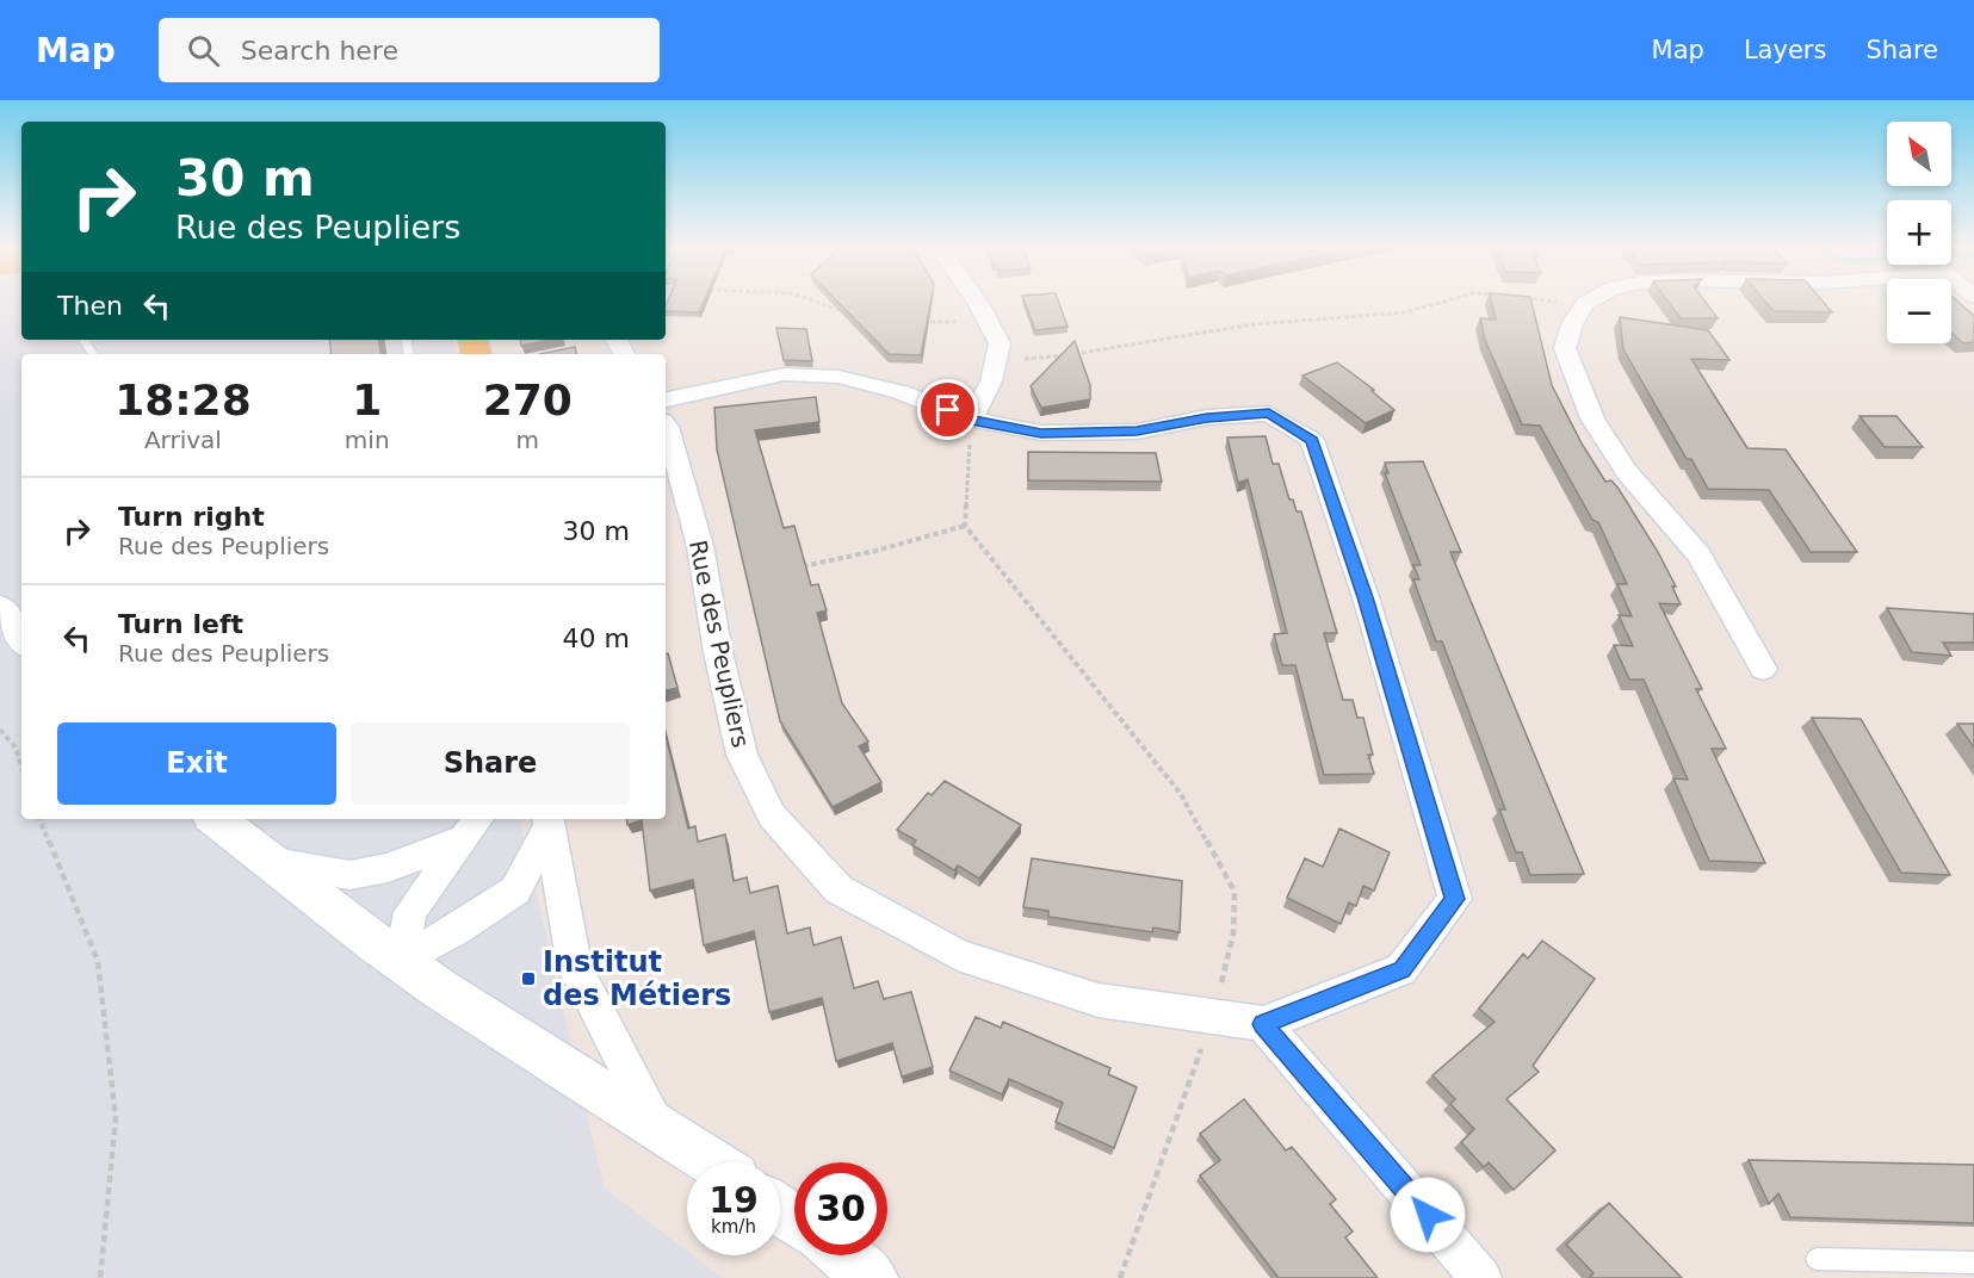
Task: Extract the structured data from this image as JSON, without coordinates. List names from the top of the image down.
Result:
{
  "streets": {
    "street": ["Rue des Peupliers"]
  },
  "places": {
    "transit": ["Institut des Métiers"]
  },
  "north": "top left",
  "page": {
    "header": "Map",
    "search": "Search here",
    "nav": ["Map", "Layers", "Share"],
    "map_buttons": ["+", "−"],
    "turn": ["30 m", "Rue des Peupliers"],
    "then": "Then",
    "eta": [
      "18:28",
      "Arrival",
      "1",
      "min",
      "270",
      "m"
    ],
    "list": [
      {
        "name": "Turn right",
        "note": "Rue des Peupliers",
        "value": "30 m"
      },
      {
        "name": "Turn left",
        "note": "Rue des Peupliers",
        "value": "40 m"
      }
    ],
    "buttons": ["Exit", "Share"],
    "speed": "19 km/h",
    "limit": "30"
  }
}
